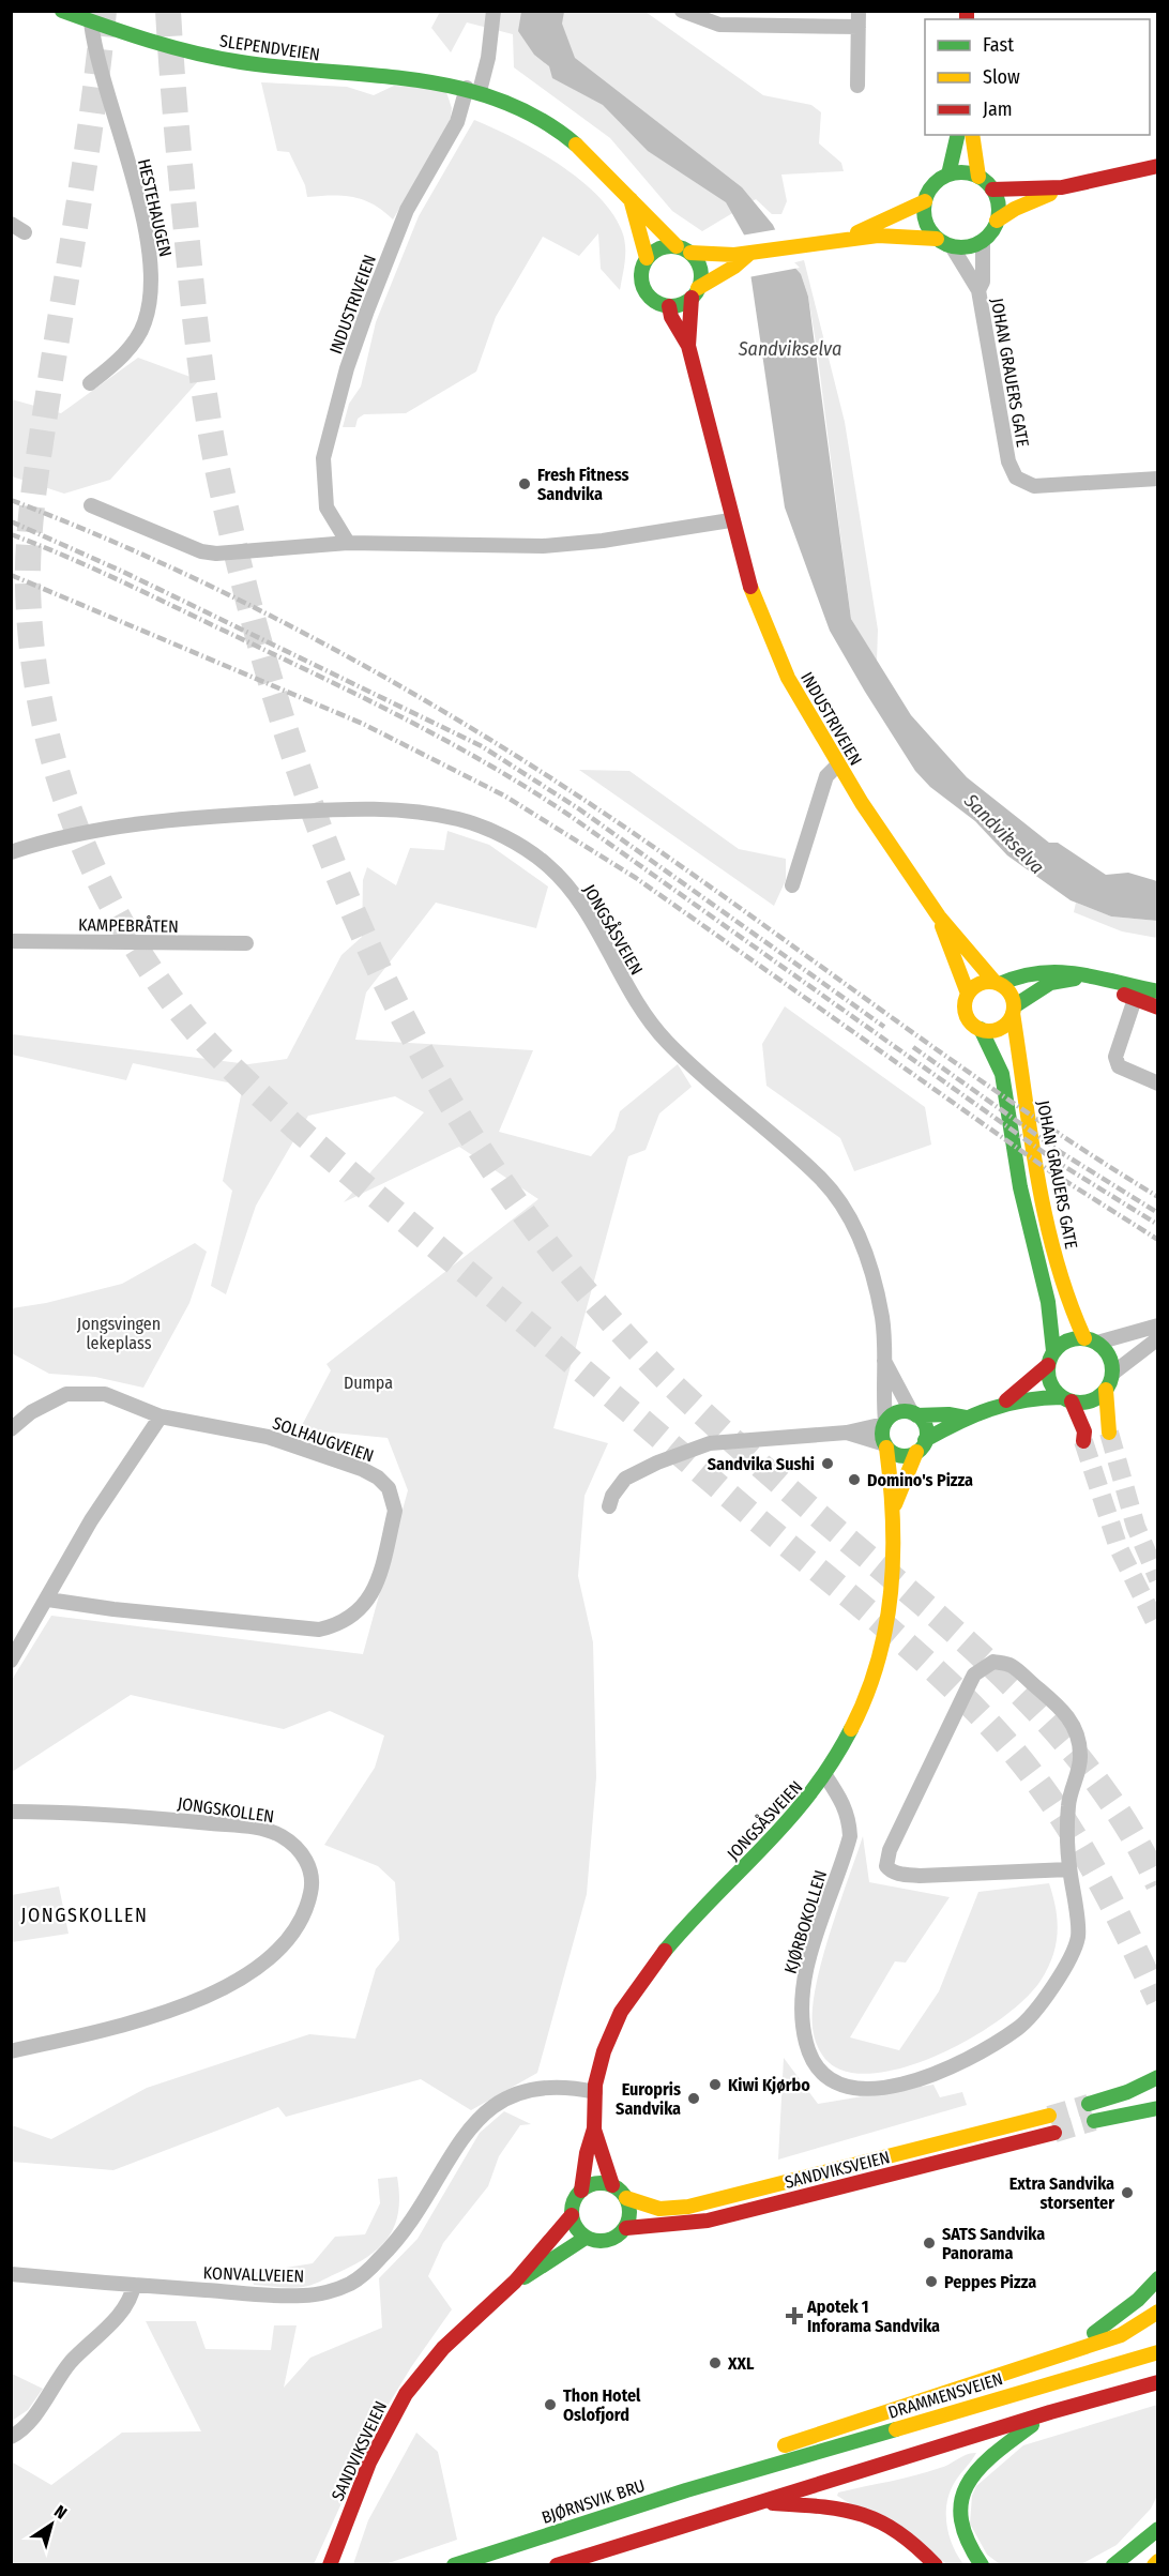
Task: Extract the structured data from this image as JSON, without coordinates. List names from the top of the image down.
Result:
{
  "streets": {
    "main road": [
      "SLEPENDVEIEN",
      "INDUSTRIVEIEN",
      "JOHAN GRAUERS GATE",
      "JONGSÅSVEIEN",
      "SANDVIKSVEIEN",
      "DRAMMENSVEIEN",
      "BJØRNSVIK BRU"
    ],
    "street": [
      "HESTEHAUGEN",
      "KAMPEBRÅTEN",
      "SOLHAUGVEIEN",
      "JONGSKOLLEN",
      "KJØRBOKOLLEN",
      "KONVALLVEIEN"
    ]
  },
  "crossings": [
    ["SLEPENDVEIEN", "HESTEHAUGEN"],
    ["SLEPENDVEIEN", "INDUSTRIVEIEN"],
    ["INDUSTRIVEIEN", "JOHAN GRAUERS GATE"],
    ["JONGSÅSVEIEN", "KJØRBOKOLLEN"],
    ["JONGSÅSVEIEN", "SANDVIKSVEIEN"],
    ["JONGSÅSVEIEN", "KONVALLVEIEN"],
    ["DRAMMENSVEIEN", "BJØRNSVIK BRU"]
  ],
  "districts": ["JONGSKOLLEN"],
  "water": ["Sandvikselva"],
  "parks": ["Jongsvingen lekeplass", "Dumpa"],
  "places": {
    "other": [
      "Fresh Fitness Sandvika",
      "Sandvika Sushi",
      "Domino's Pizza",
      "Kiwi Kjørbo",
      "Europris Sandvika",
      "Extra Sandvika storsenter",
      "SATS Sandvika Panorama",
      "Peppes Pizza",
      "XXL",
      "Thon Hotel Oslofjord"
    ],
    "health": ["Apotek 1 Inforama Sandvika"]
  },
  "legend": ["Fast", "Slow", "Jam"],
  "north": "top right"
}
